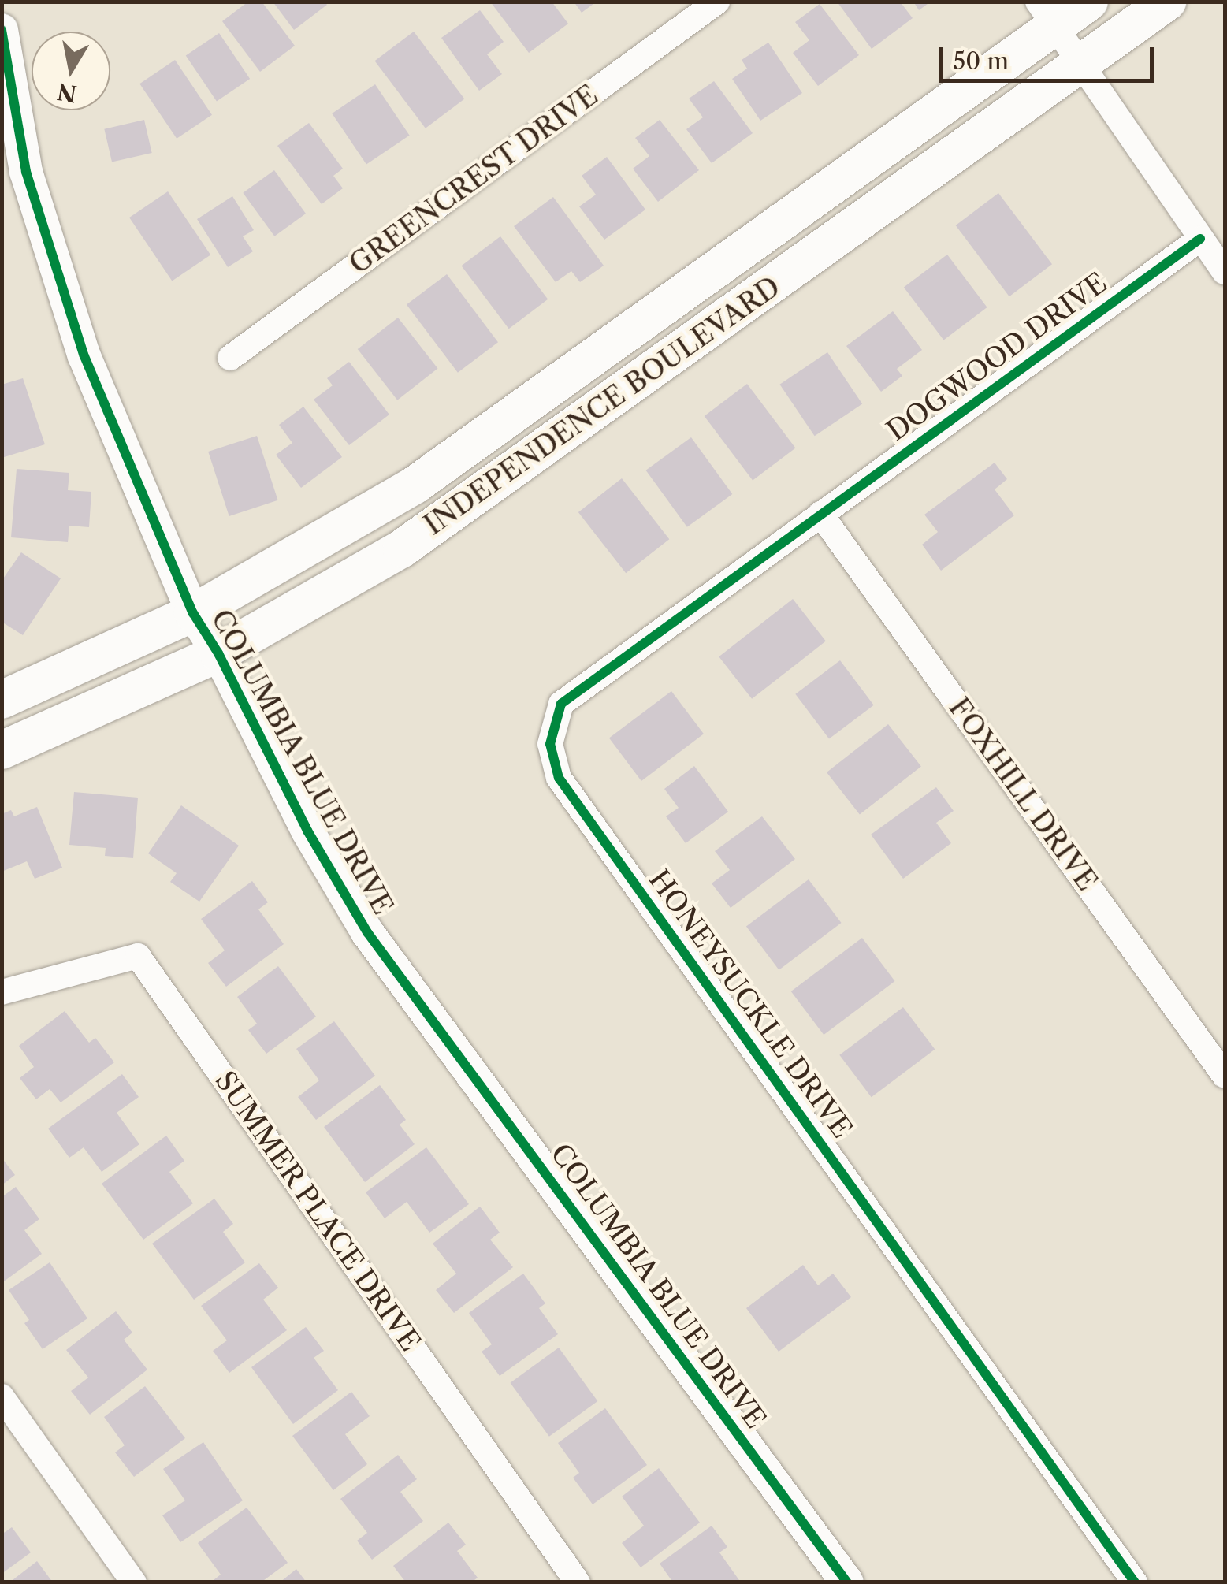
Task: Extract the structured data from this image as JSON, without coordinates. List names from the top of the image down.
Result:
{
  "streets": {
    "main road": ["INDEPENDENCE BOULEVARD"],
    "street": [
      "GREENCREST DRIVE",
      "DOGWOOD DRIVE",
      "COLUMBIA BLUE DRIVE",
      "FOXHILL DRIVE",
      "HONEYSUCKLE DRIVE",
      "SUMMER PLACE DRIVE"
    ]
  },
  "crossings": [
    ["DOGWOOD DRIVE", "FOXHILL DRIVE"],
    ["DOGWOOD DRIVE", "HONEYSUCKLE DRIVE"],
    ["INDEPENDENCE BOULEVARD", "COLUMBIA BLUE DRIVE"],
    ["FOXHILL DRIVE", "HONEYSUCKLE DRIVE"]
  ],
  "scale_bar": "50 m",
  "north": "bottom"
}
